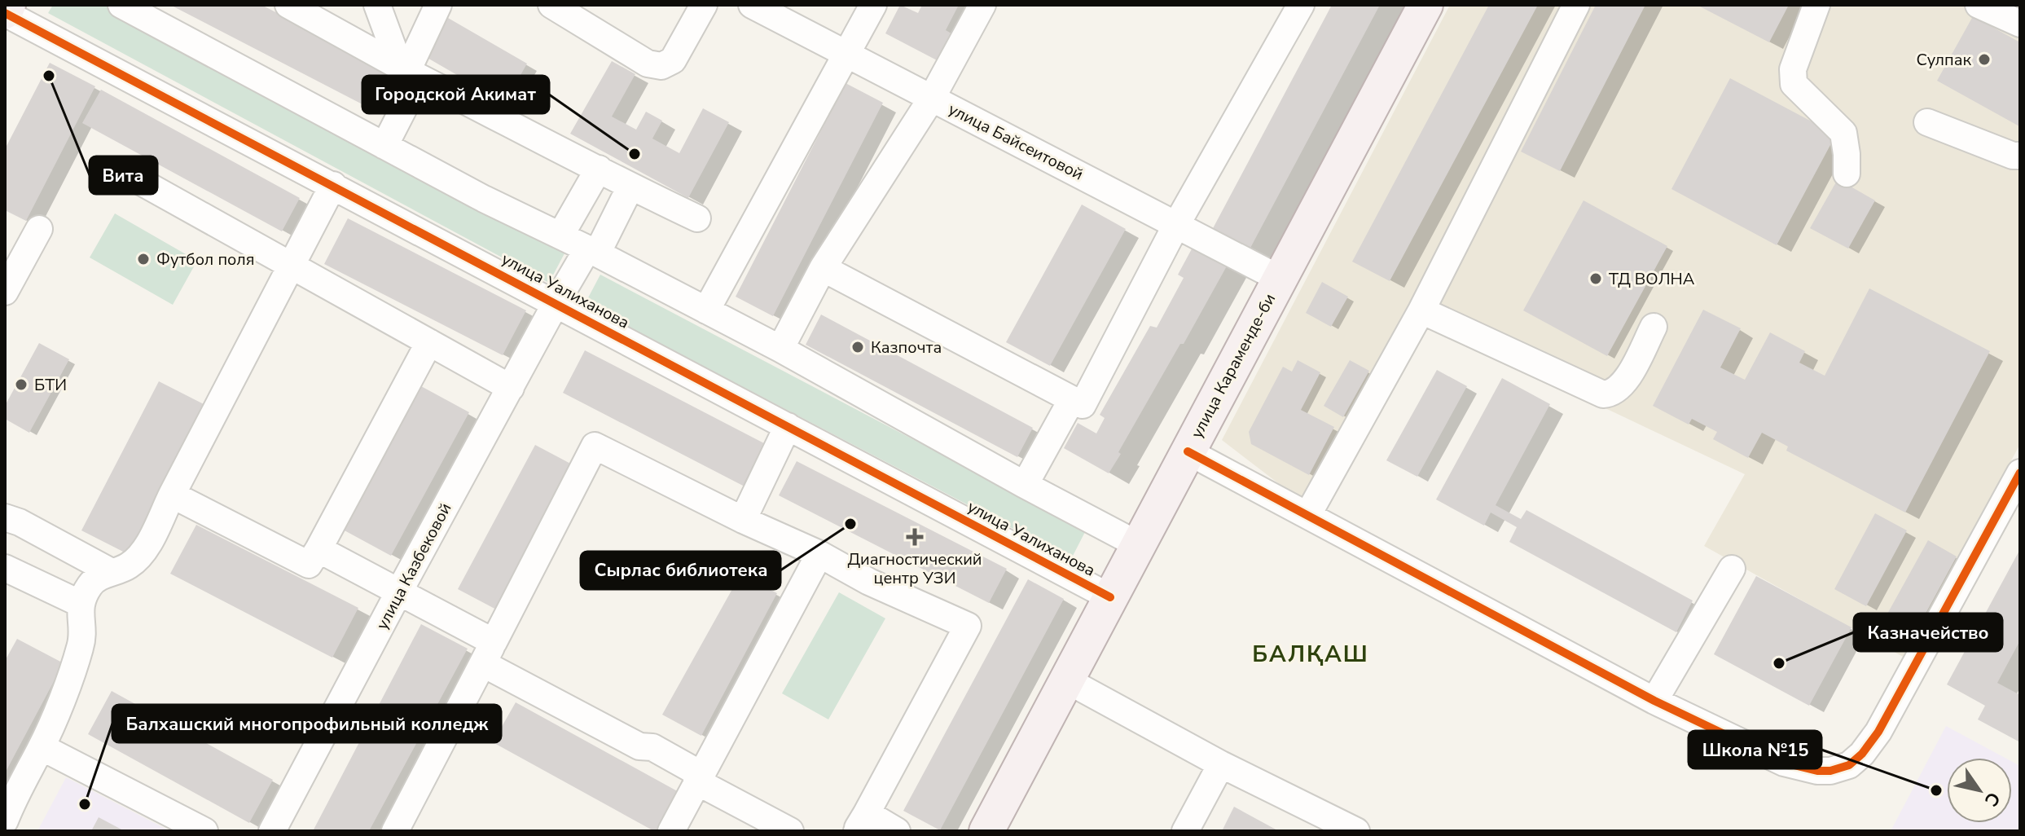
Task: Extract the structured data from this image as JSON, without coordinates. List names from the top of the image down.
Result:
{
  "streets": {
    "main road": ["улица Караменде-би"],
    "street": ["улица Байсеитовой", "улица Уалиханова", "улица Казбековой"]
  },
  "crossings": [
    ["улица Байсеитовой", "улица Караменде-би"],
    ["улица Уалиханова", "улица Караменде-би"],
    ["улица Уалиханова", "улица Казбековой"]
  ],
  "districts": ["БАЛҚАШ"],
  "places": {
    "other": [
      "Сулпак",
      "Вита",
      "Городской Акимат",
      "Футбол поля",
      "ТД ВОЛНА",
      "Казпочта",
      "БТИ",
      "Сырлас библиотека",
      "Казначейство",
      "Школа №15",
      "Балхашский многопрофильный колледж"
    ],
    "health": ["Диагностический центр УЗИ"]
  },
  "north": "bottom right"
}
